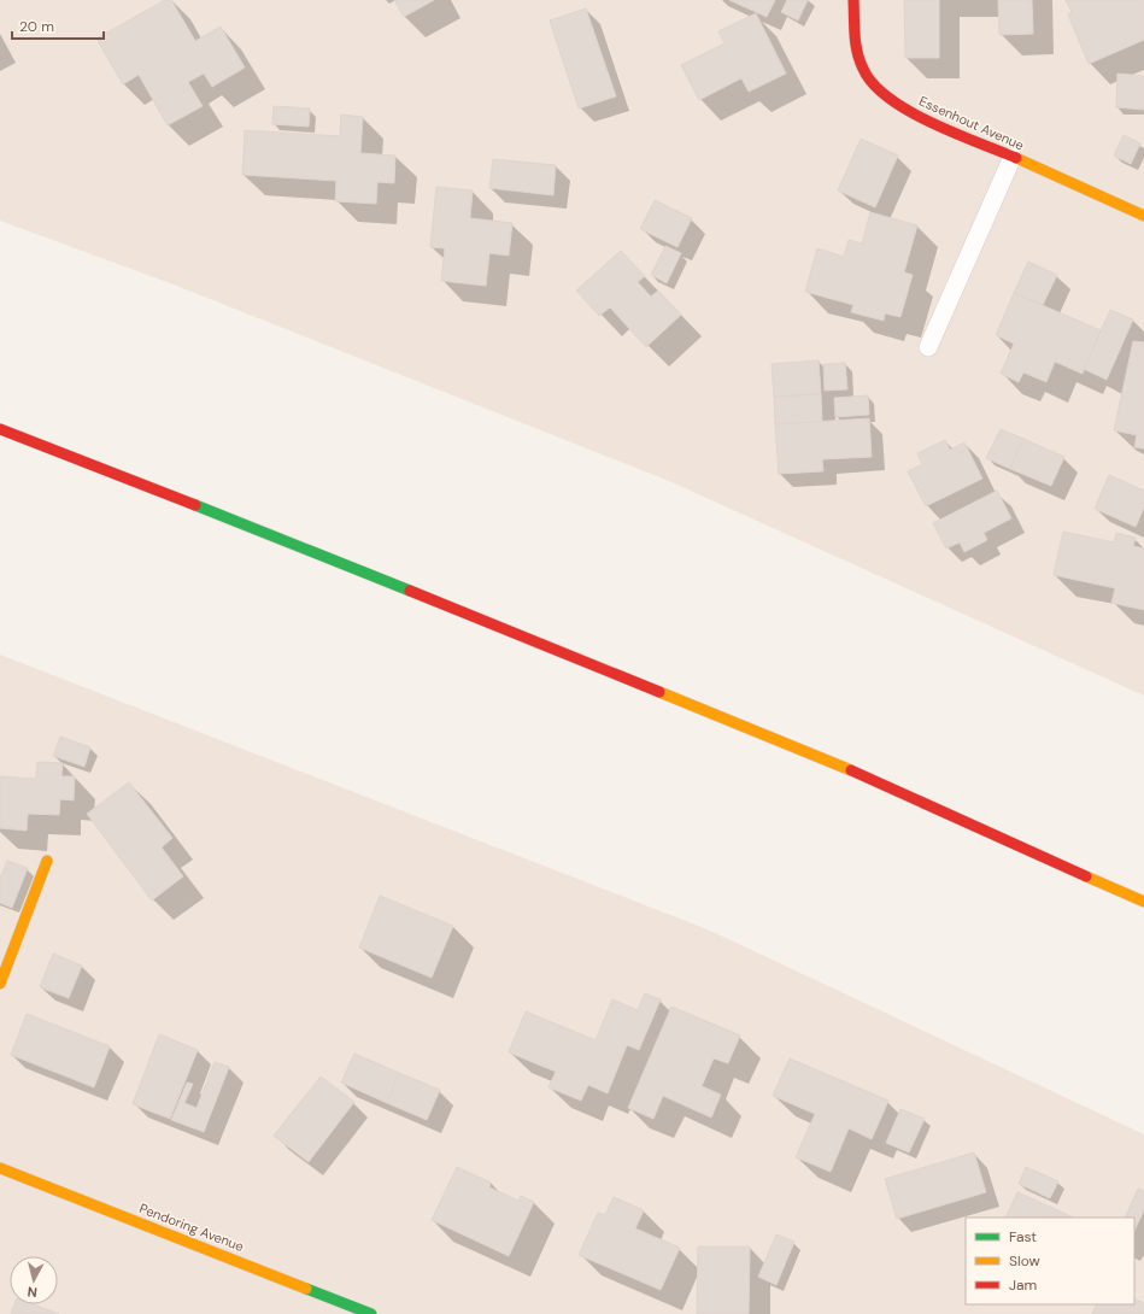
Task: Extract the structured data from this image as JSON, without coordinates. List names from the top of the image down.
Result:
{
  "streets": {
    "main road": ["Essenhout Avenue", "Pendoring Avenue"]
  },
  "legend": ["Fast", "Slow", "Jam"],
  "scale_bar": "20 m",
  "north": "bottom"
}
